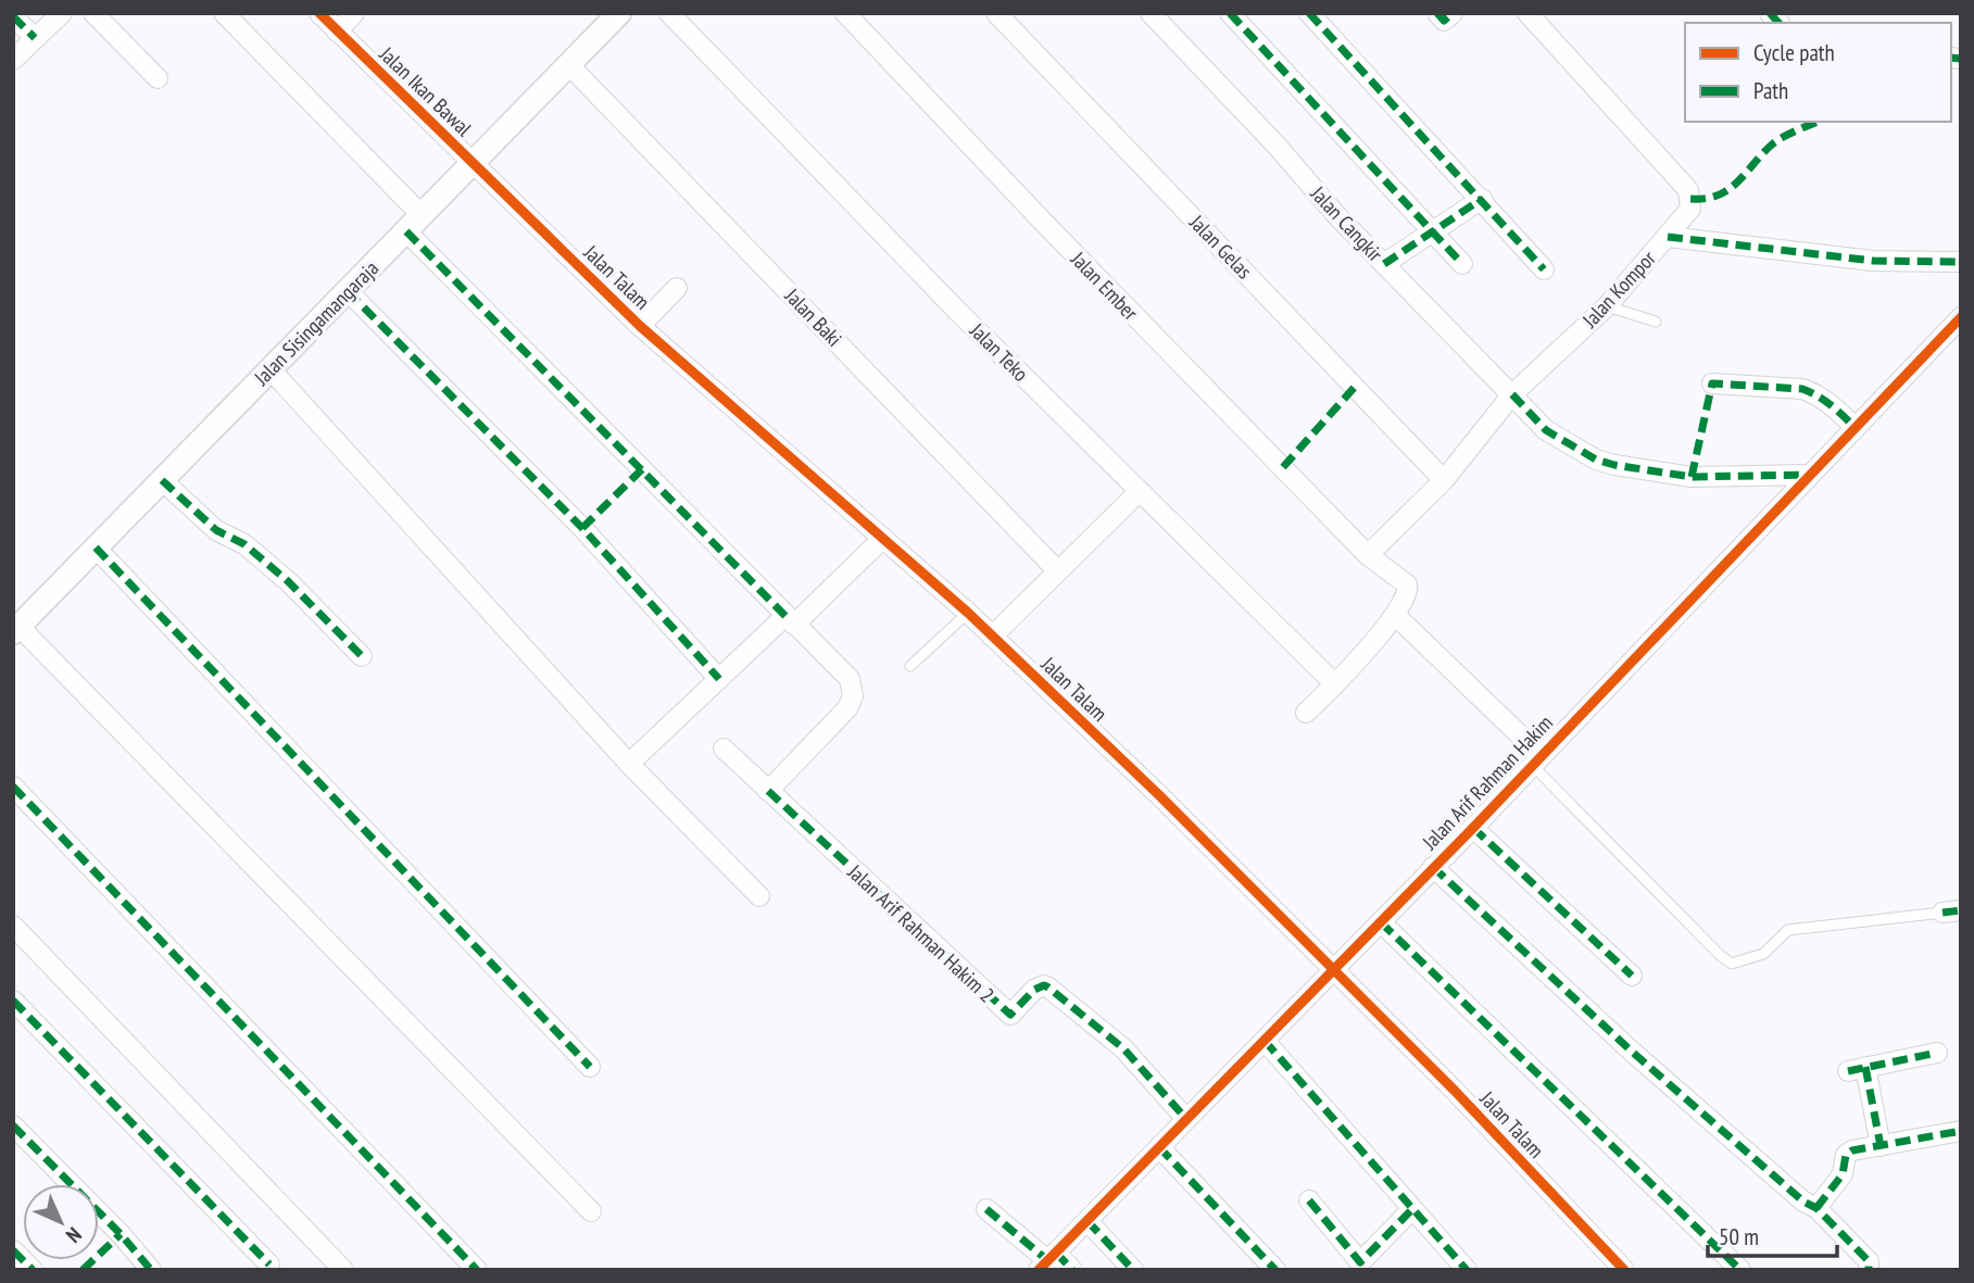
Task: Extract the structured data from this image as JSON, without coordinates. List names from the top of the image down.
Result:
{
  "streets": {
    "street": [
      "Jalan Ikan Bawal",
      "Jalan Cangkir",
      "Jalan Gelas",
      "Jalan Talam",
      "Jalan Ember",
      "Jalan Kompor",
      "Jalan Baki",
      "Jalan Sisingamangaraja",
      "Jalan Teko",
      "Jalan Arif Rahman Hakim",
      "Jalan Arif Rahman Hakim 2"
    ]
  },
  "crossings": [
    ["Jalan Ikan Bawal", "Jalan Talam"],
    ["Jalan Ikan Bawal", "Jalan Sisingamangaraja"],
    ["Jalan Cangkir", "Jalan Kompor"],
    ["Jalan Cangkir", "Jalan Arif Rahman Hakim"],
    ["Jalan Gelas", "Jalan Kompor"],
    ["Jalan Talam", "Jalan Sisingamangaraja"],
    ["Jalan Talam", "Jalan Arif Rahman Hakim"],
    ["Jalan Ember", "Jalan Kompor"],
    ["Jalan Baki", "Jalan Sisingamangaraja"],
    ["Jalan Arif Rahman Hakim", "Jalan Arif Rahman Hakim 2"]
  ],
  "legend": ["Cycle path", "Path"],
  "scale_bar": "50 m",
  "north": "bottom right"
}
